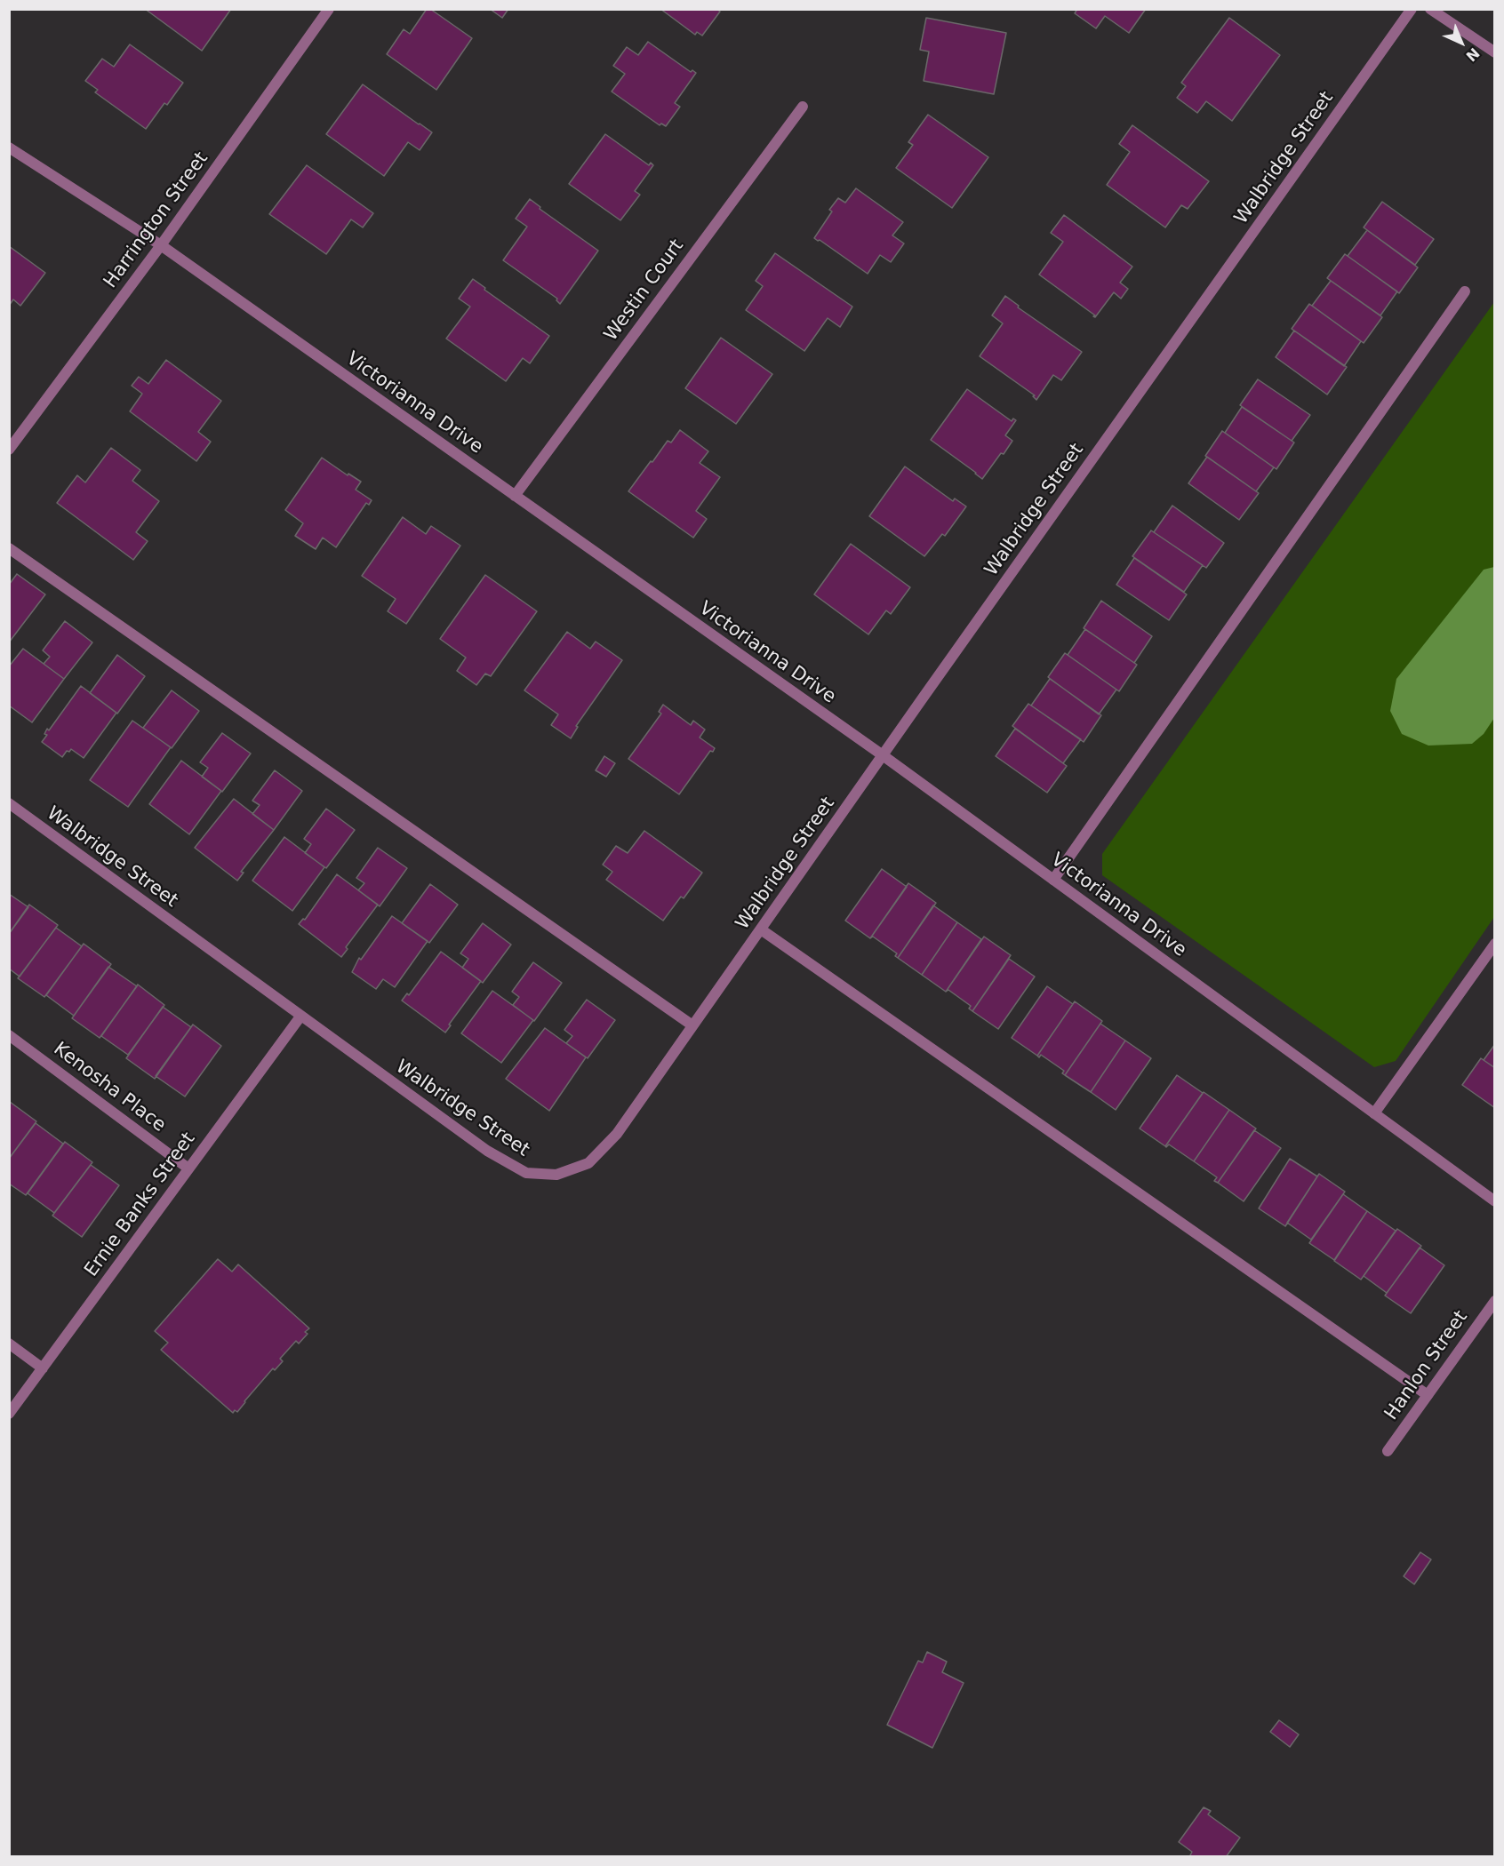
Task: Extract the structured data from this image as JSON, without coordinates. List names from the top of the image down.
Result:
{
  "streets": {
    "street": [
      "Walbridge Street",
      "Harrington Street",
      "Westin Court",
      "Victorianna Drive",
      "Kenosha Place",
      "Ernie Banks Street",
      "Hanlon Street"
    ]
  },
  "crossings": [
    ["Walbridge Street", "Victorianna Drive"],
    ["Walbridge Street", "Ernie Banks Street"],
    ["Harrington Street", "Victorianna Drive"],
    ["Westin Court", "Victorianna Drive"],
    ["Kenosha Place", "Ernie Banks Street"]
  ],
  "north": "bottom right"
}
